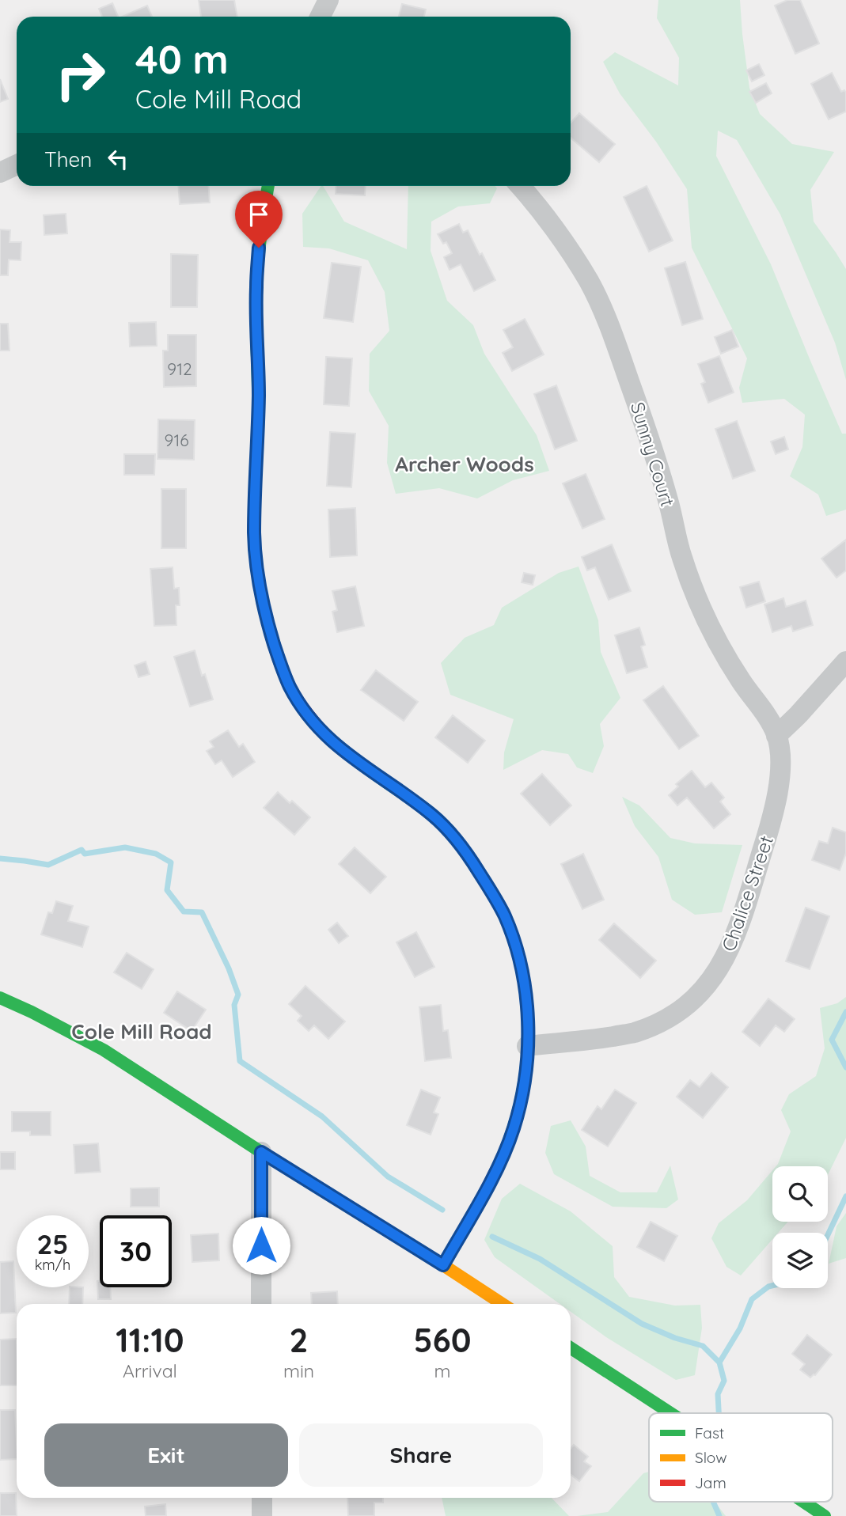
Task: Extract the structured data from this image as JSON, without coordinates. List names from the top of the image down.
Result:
{
  "streets": {
    "street": ["Sunny Court", "Chalice Street"]
  },
  "crossings": [
    ["Sunny Court", "Chalice Street"]
  ],
  "districts": ["Archer Woods", "Cole Mill Road"],
  "house_numbers": ["912", "916"],
  "legend": ["Fast", "Slow", "Jam"],
  "page": {
    "turn": ["40 m", "Cole Mill Road"],
    "then": "Then",
    "speed": "25 km/h",
    "limit": "30",
    "eta": [
      "11:10",
      "Arrival",
      "2",
      "min",
      "560",
      "m"
    ],
    "buttons": ["Exit", "Share"]
  }
}
